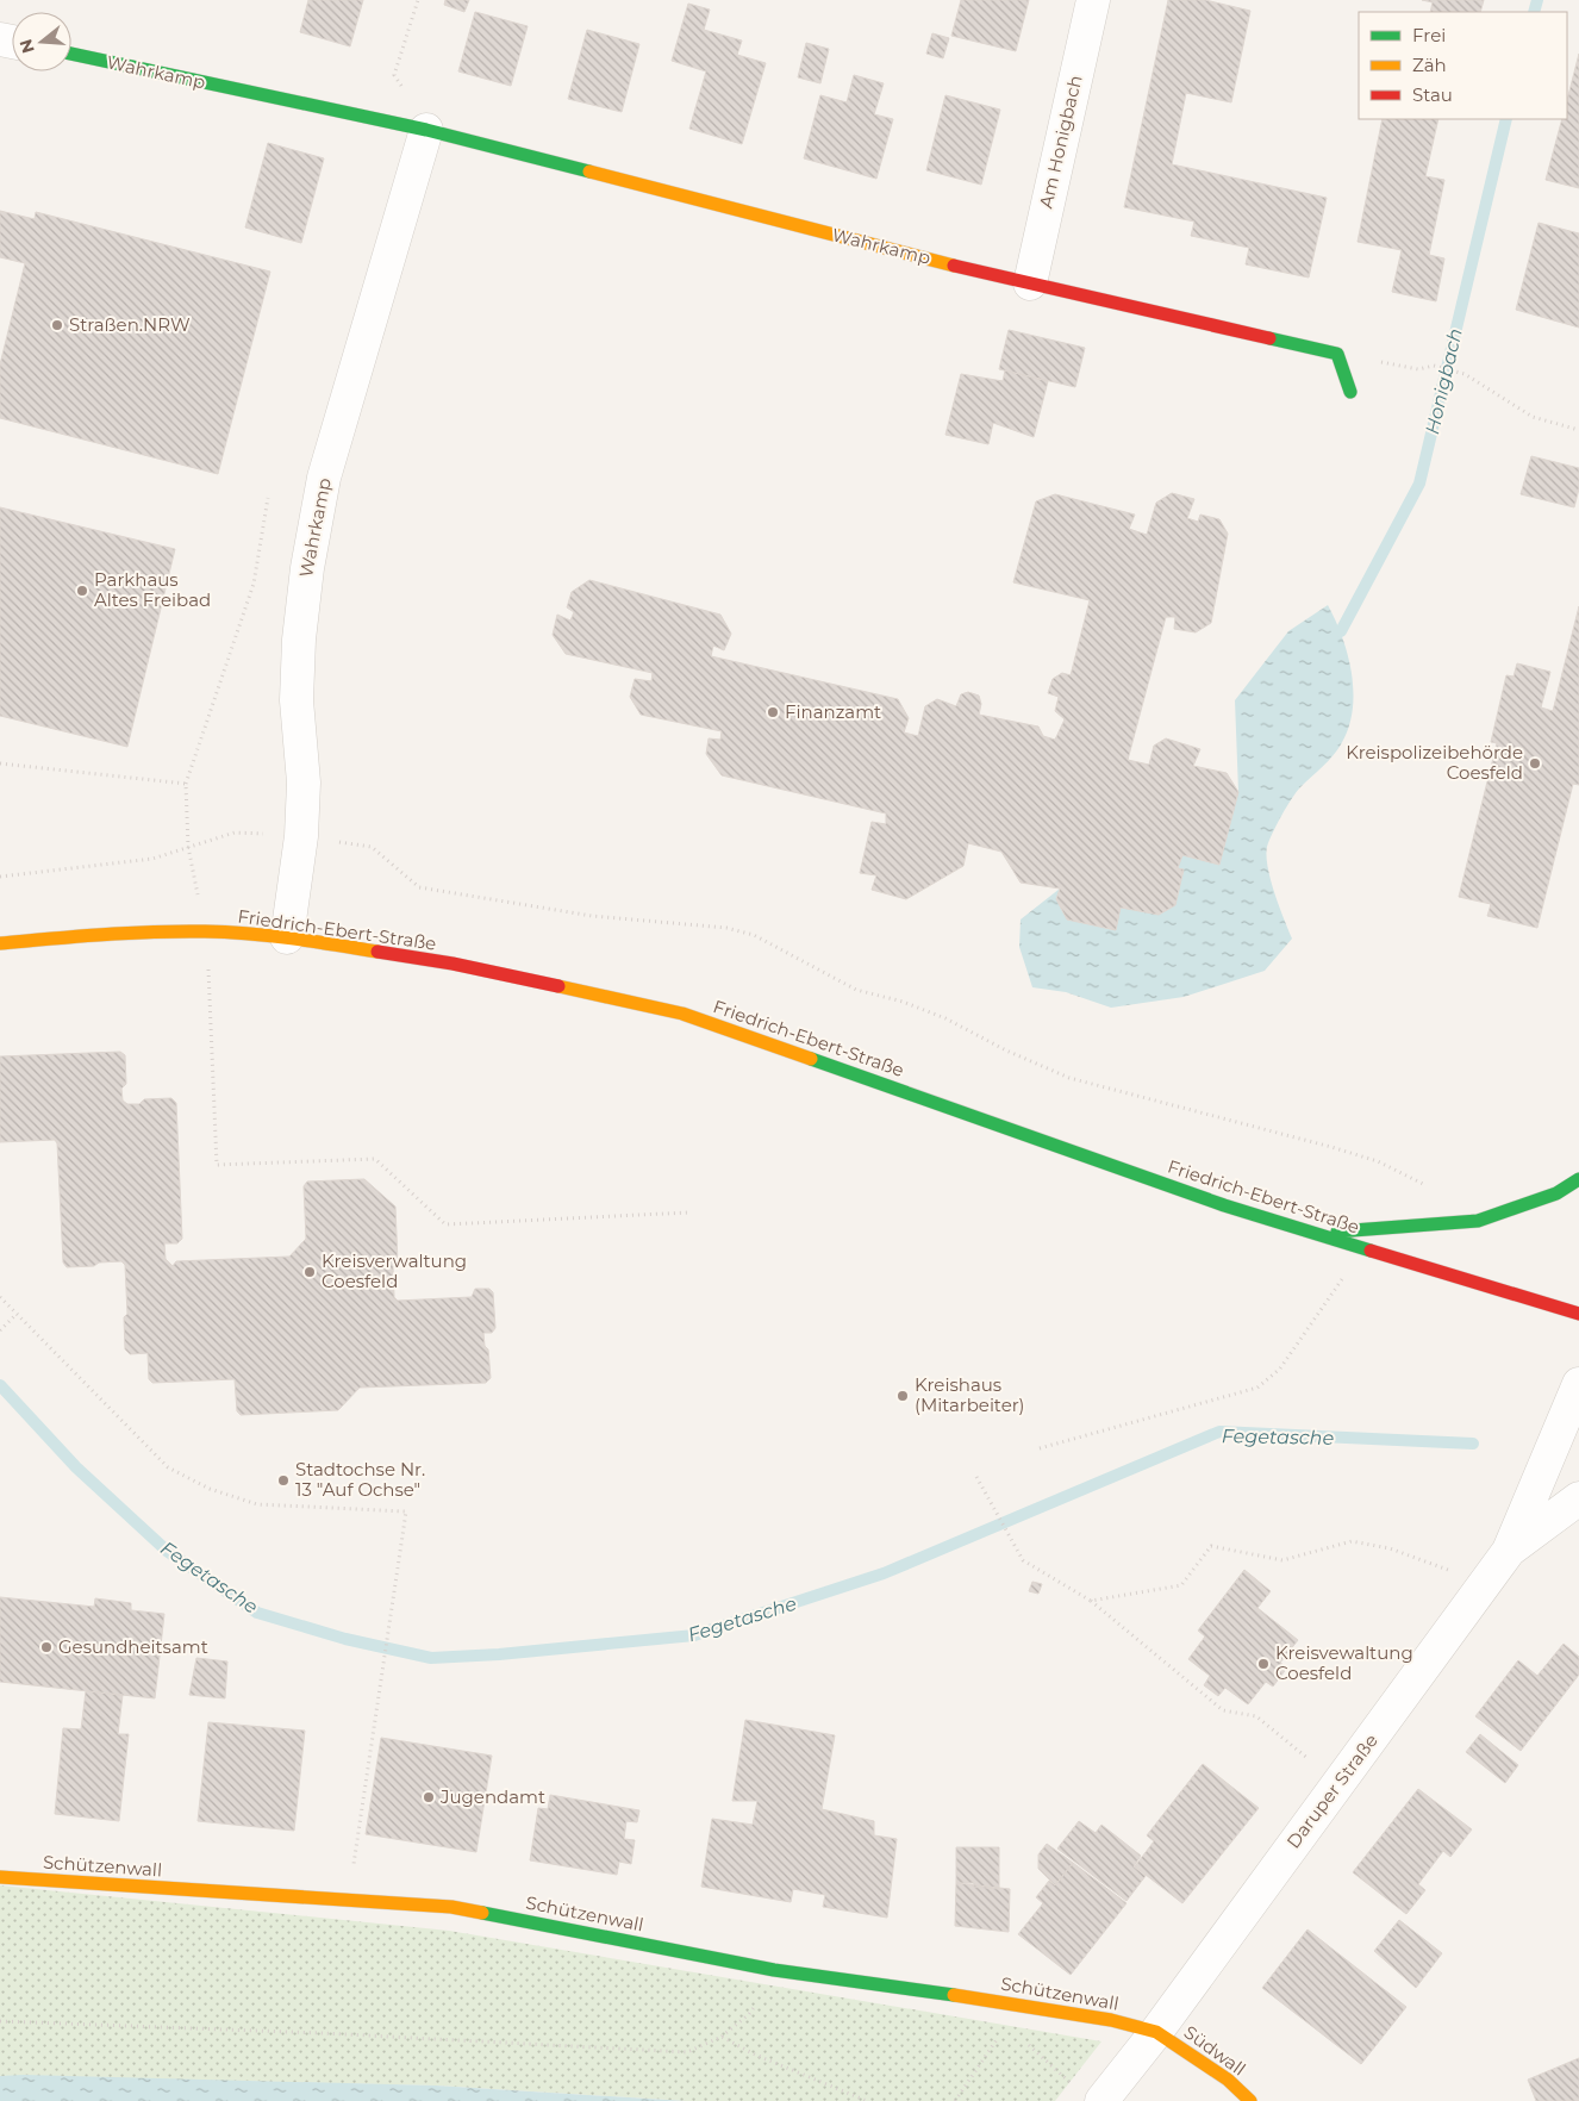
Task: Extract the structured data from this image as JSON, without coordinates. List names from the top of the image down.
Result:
{
  "streets": {
    "street": [
      "Wahrkamp",
      "Am Honigbach",
      "Friedrich-Ebert-Straße",
      "Daruper Straße",
      "Schützenwall",
      "Südwall"
    ]
  },
  "crossings": [
    ["Wahrkamp", "Am Honigbach"],
    ["Wahrkamp", "Friedrich-Ebert-Straße"],
    ["Daruper Straße", "Schützenwall"],
    ["Daruper Straße", "Südwall"],
    ["Schützenwall", "Südwall"]
  ],
  "water": ["Honigbach", "Fegetasche"],
  "places": [
    "Straßen.NRW",
    "Parkhaus Altes Freibad",
    "Finanzamt",
    "Kreispolizeibehörde Coesfeld",
    "Kreisverwaltung Coesfeld",
    "Kreishaus (Mitarbeiter)",
    "Stadtochse Nr. 13 \"Auf Ochse\"",
    "Gesundheitsamt",
    "Kreisvewaltung Coesfeld",
    "Jugendamt"
  ],
  "legend": ["Frei", "Zäh", "Stau"],
  "north": "left"
}
